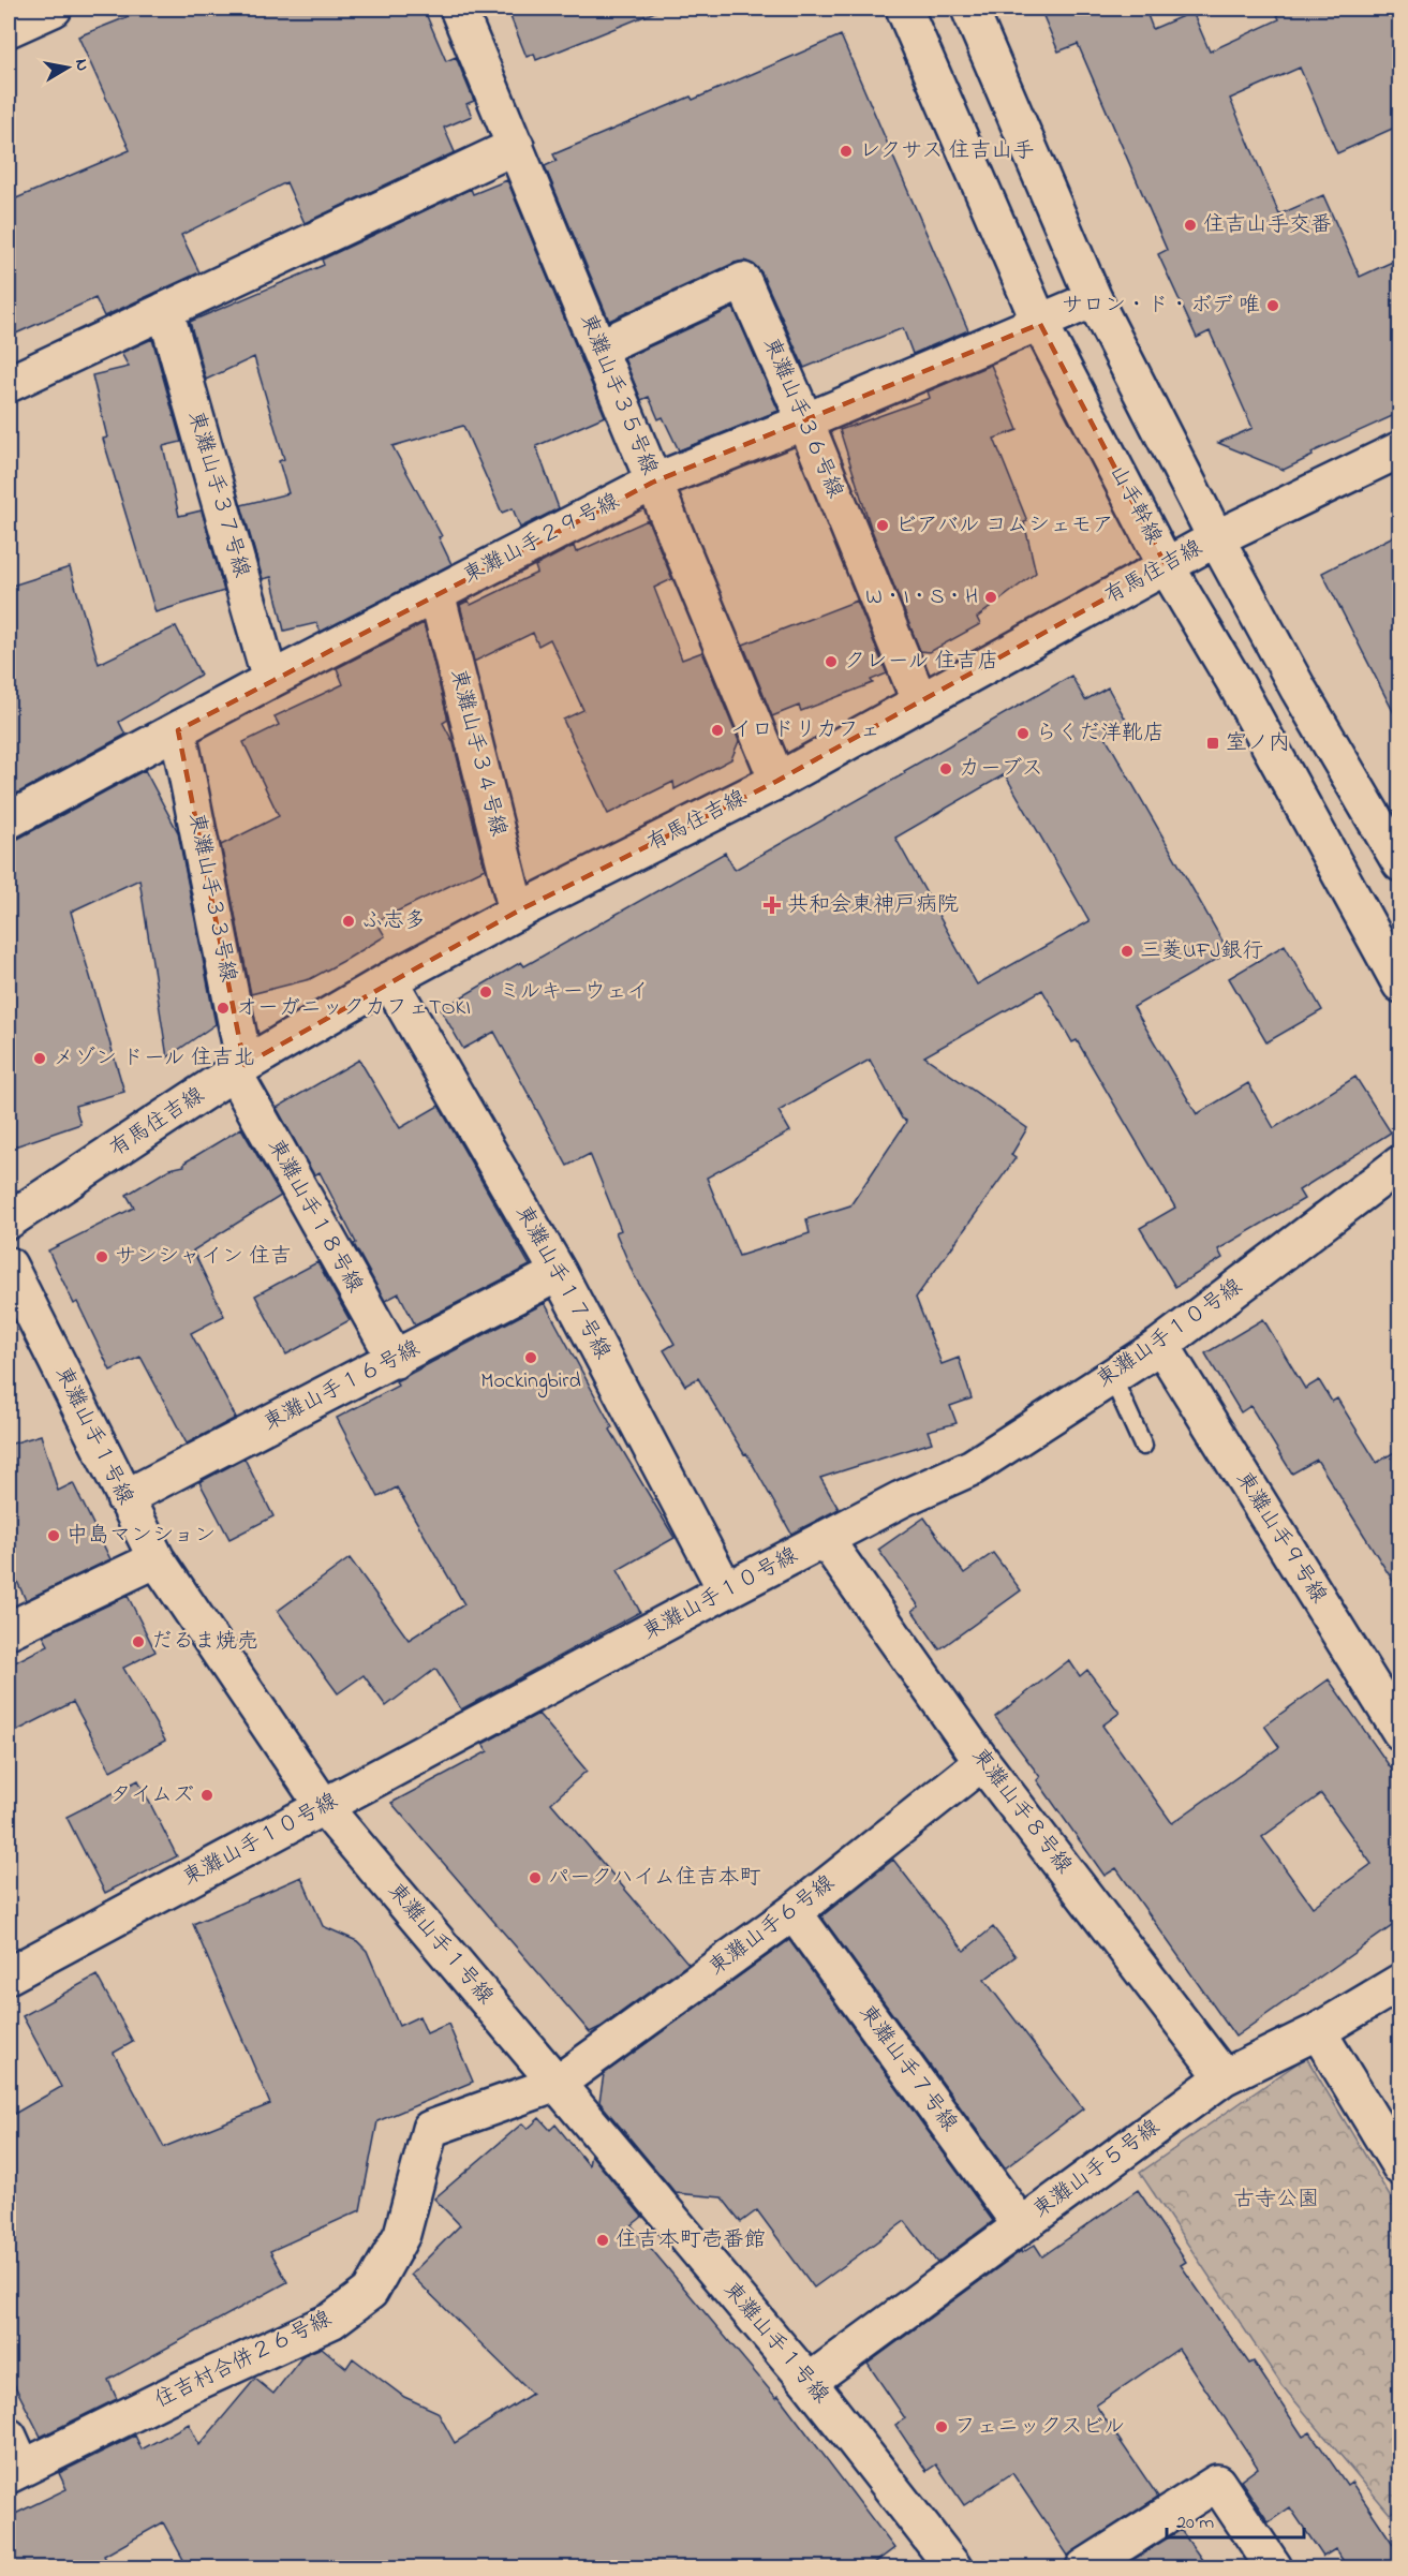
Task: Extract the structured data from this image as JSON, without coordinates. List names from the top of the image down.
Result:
{
  "streets": {
    "street": [
      "東灘山手３５号線",
      "東灘山手３６号線",
      "東灘山手３７号線",
      "山手幹線",
      "東灘山手２９号線",
      "有馬住吉線",
      "東灘山手３４号線",
      "東灘山手３３号線",
      "東灘山手１８号線",
      "東灘山手１７号線",
      "東灘山手１０号線",
      "東灘山手１６号線",
      "東灘山手１号線",
      "東灘山手９号線",
      "東灘山手８号線",
      "東灘山手６号線",
      "東灘山手７号線",
      "東灘山手５号線",
      "住吉村合併２６号線"
    ]
  },
  "crossings": [
    ["東灘山手３５号線", "東灘山手３６号線"],
    ["東灘山手３５号線", "東灘山手２９号線"],
    ["東灘山手３５号線", "有馬住吉線"],
    ["東灘山手３６号線", "東灘山手２９号線"],
    ["東灘山手３６号線", "有馬住吉線"],
    ["東灘山手３７号線", "東灘山手２９号線"],
    ["山手幹線", "東灘山手２９号線"],
    ["山手幹線", "有馬住吉線"],
    ["東灘山手２９号線", "東灘山手３４号線"],
    ["東灘山手２９号線", "東灘山手３３号線"],
    ["有馬住吉線", "東灘山手３４号線"],
    ["有馬住吉線", "東灘山手３３号線"],
    ["有馬住吉線", "東灘山手１８号線"],
    ["有馬住吉線", "東灘山手１７号線"],
    ["東灘山手３３号線", "東灘山手１８号線"],
    ["東灘山手１８号線", "東灘山手１６号線"],
    ["東灘山手１７号線", "東灘山手１０号線"],
    ["東灘山手１７号線", "東灘山手１６号線"],
    ["東灘山手１０号線", "東灘山手１号線"],
    ["東灘山手１０号線", "東灘山手９号線"],
    ["東灘山手１０号線", "東灘山手８号線"],
    ["東灘山手１６号線", "東灘山手１号線"],
    ["東灘山手１号線", "東灘山手６号線"],
    ["東灘山手１号線", "東灘山手５号線"],
    ["東灘山手１号線", "住吉村合併２６号線"],
    ["東灘山手８号線", "東灘山手６号線"],
    ["東灘山手８号線", "東灘山手５号線"],
    ["東灘山手６号線", "東灘山手７号線"],
    ["東灘山手６号線", "住吉村合併２６号線"],
    ["東灘山手７号線", "東灘山手５号線"]
  ],
  "parks": ["古寺公園"],
  "places": {
    "other": [
      "レクサス 住吉山手",
      "住吉山手交番",
      "サロン・ド・ボデ 唯",
      "ビアバル コムシェモア",
      "W・I・S・H",
      "クレール 住吉店",
      "イロドリカフェ",
      "らくだ洋靴店",
      "カーブス",
      "ふ志多",
      "三菱UFJ銀行",
      "ミルキーウェイ",
      "オーガニックカフェTOKI",
      "メゾン ドール 住吉北",
      "サンシャイン 住吉",
      "Mockingbird",
      "中島マンション",
      "だるま焼売",
      "タイムズ",
      "パークハイム住吉本町",
      "住吉本町壱番館",
      "フェニックスビル"
    ],
    "transit": ["室ノ内"],
    "health": ["共和会東神戸病院"]
  },
  "scale_bar": "20 m",
  "north": "right"
}
